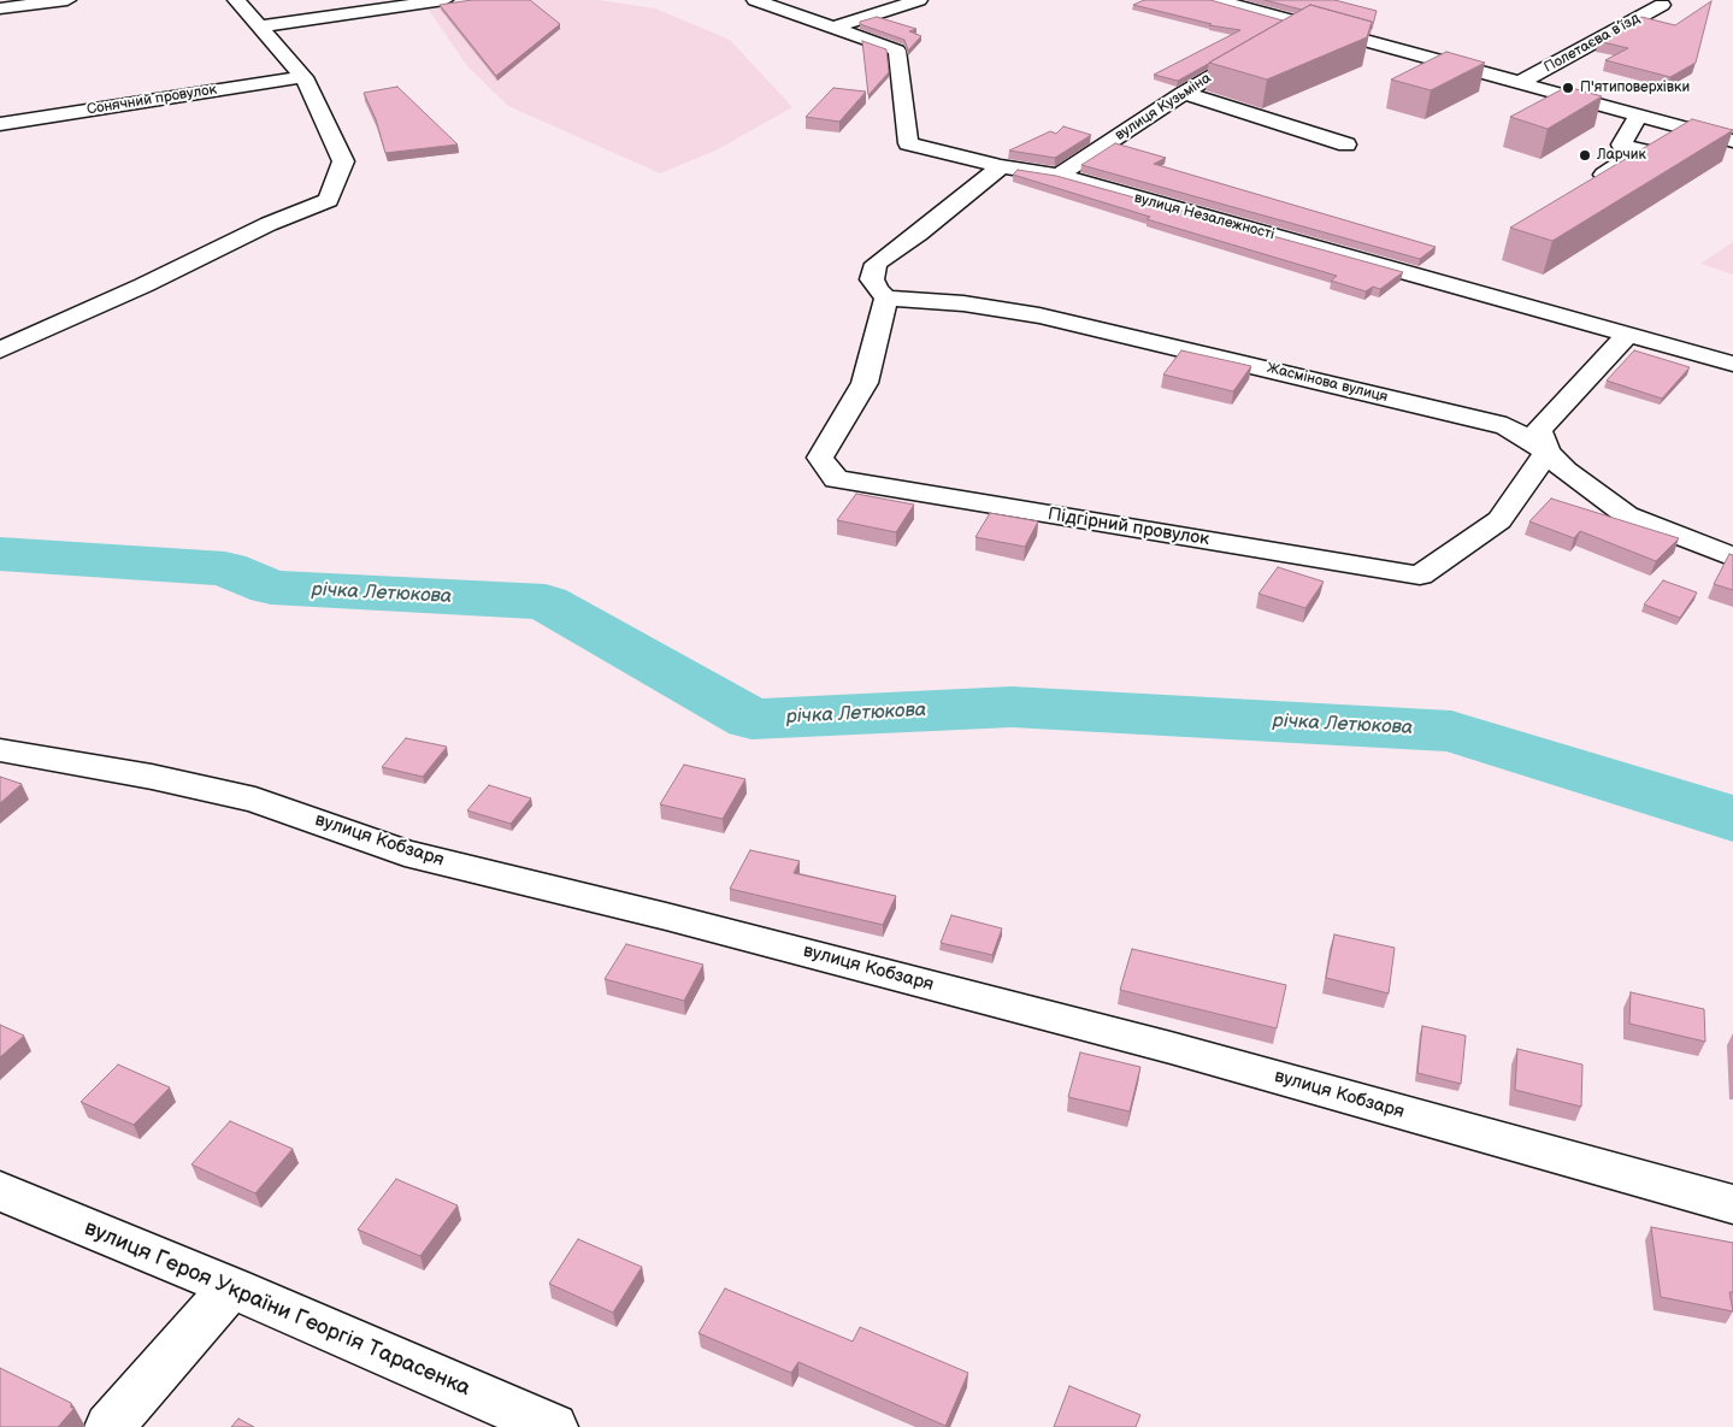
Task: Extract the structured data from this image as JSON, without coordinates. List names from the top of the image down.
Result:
{
  "streets": {
    "street": [
      "Полетаєва в’їзд",
      "Сонячний провулок",
      "вулиця Кузьміна",
      "вулиця Незалежності",
      "Жасмінова вулиця",
      "Підгірний провулок",
      "вулиця Кобзаря",
      "вулиця Героя України Георгія Тарасенка"
    ]
  },
  "crossings": [
    ["вулиця Кузьміна", "вулиця Незалежності"],
    ["Жасмінова вулиця", "Підгірний провулок"]
  ],
  "water": ["річка Летюкова"],
  "places": ["П'ятиповерхівки", "Ларчик"]
}
